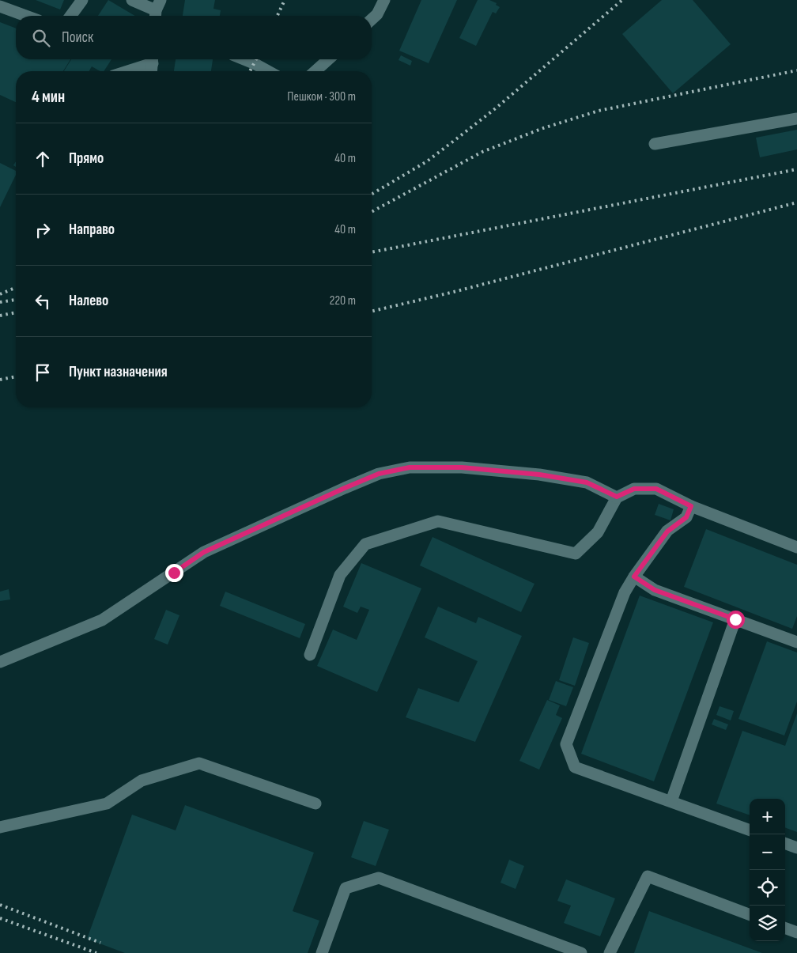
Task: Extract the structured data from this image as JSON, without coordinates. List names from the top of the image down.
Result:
{
  "page": {
    "search": "Поиск",
    "heading": ["4 мин", "Пешком · 300 m"],
    "list": [
      ["Прямо", "40 m"],
      ["Направо", "40 m"],
      ["Налево", "220 m"],
      "Пункт назначения"
    ],
    "map_buttons": ["+", "−"]
  }
}
